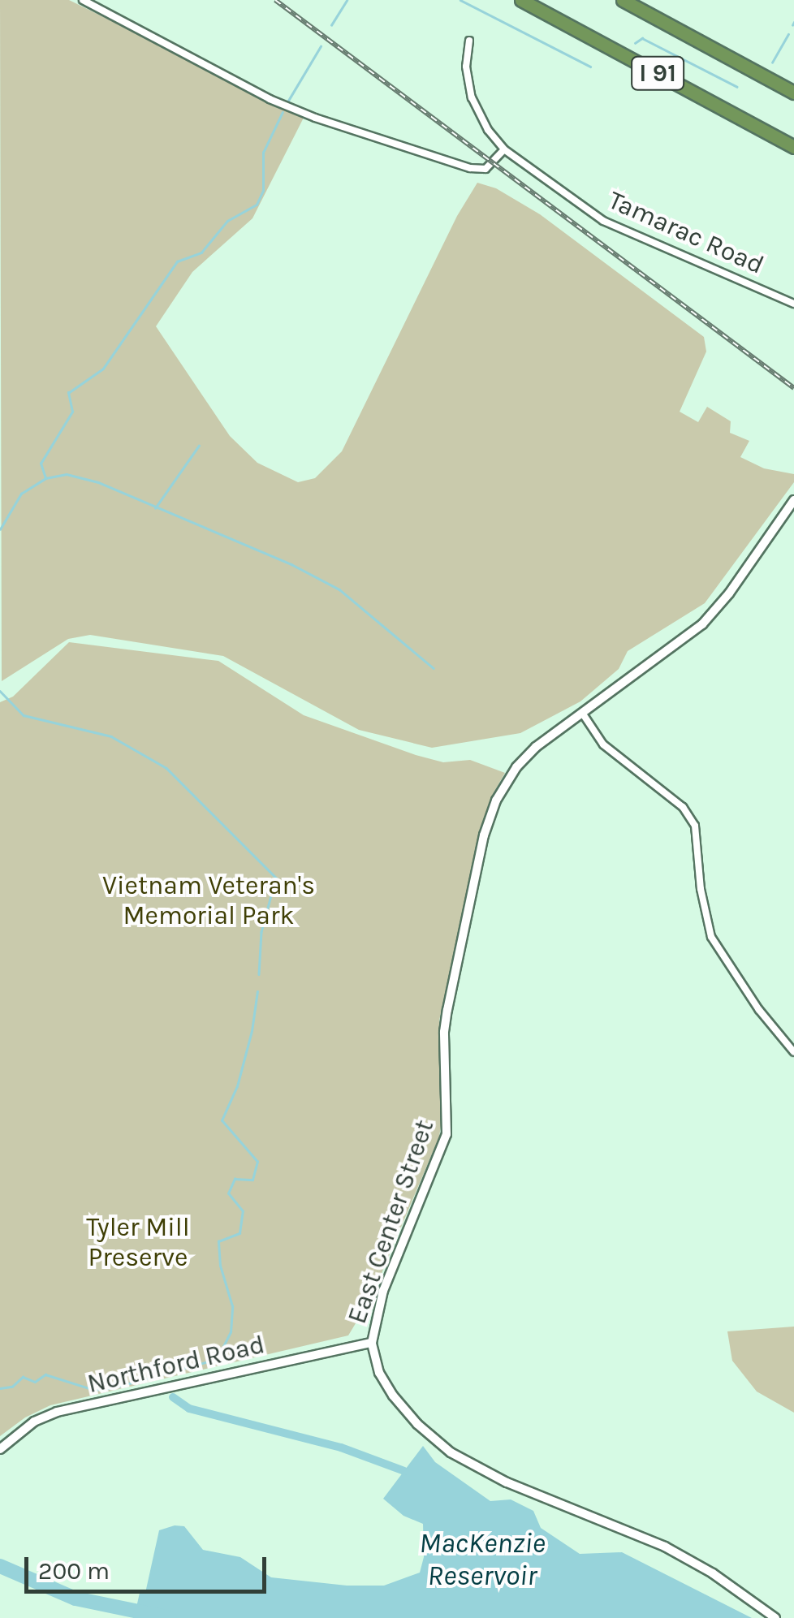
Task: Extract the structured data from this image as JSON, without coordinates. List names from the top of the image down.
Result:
{
  "streets": {
    "highway": ["I 91"],
    "street": ["Tamarac Road", "East Center Street", "Northford Road"]
  },
  "crossings": [
    ["East Center Street", "Northford Road"]
  ],
  "water": ["MacKenzie Reservoir"],
  "parks": ["Vietnam Veteran's Memorial Park", "Tyler Mill Preserve"],
  "scale_bar": "200 m"
}
